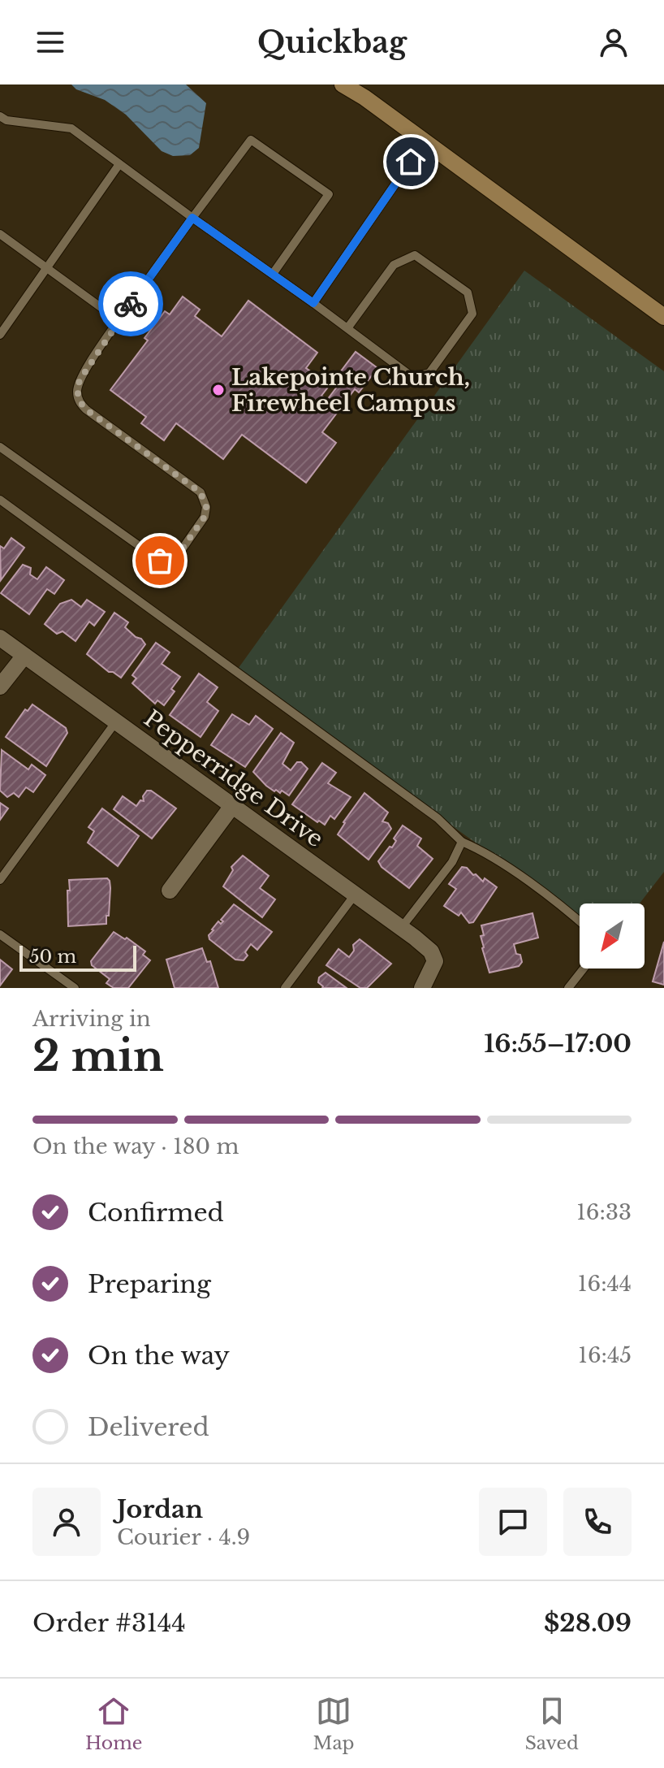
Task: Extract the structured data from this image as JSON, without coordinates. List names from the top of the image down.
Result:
{
  "streets": {
    "street": ["Pepperridge Drive"]
  },
  "places": ["Lakepointe Church, Firewheel Campus"],
  "scale_bar": "50 m",
  "north": "bottom left",
  "page": {
    "header": "Quickbag",
    "scale": "50 m",
    "heading": ["2 min", "Arriving in", "16:55–17:00"],
    "panel": [
      "Jordan",
      "Courier · 4.9",
      "Order #3144",
      "$28.09"
    ],
    "bar": "On the way · 180 m",
    "list": [
      ["Confirmed", "16:33"],
      ["Preparing", "16:44"],
      ["On the way", "16:45"],
      "Delivered"
    ],
    "tabs": ["Home", "Map", "Saved"]
  }
}
